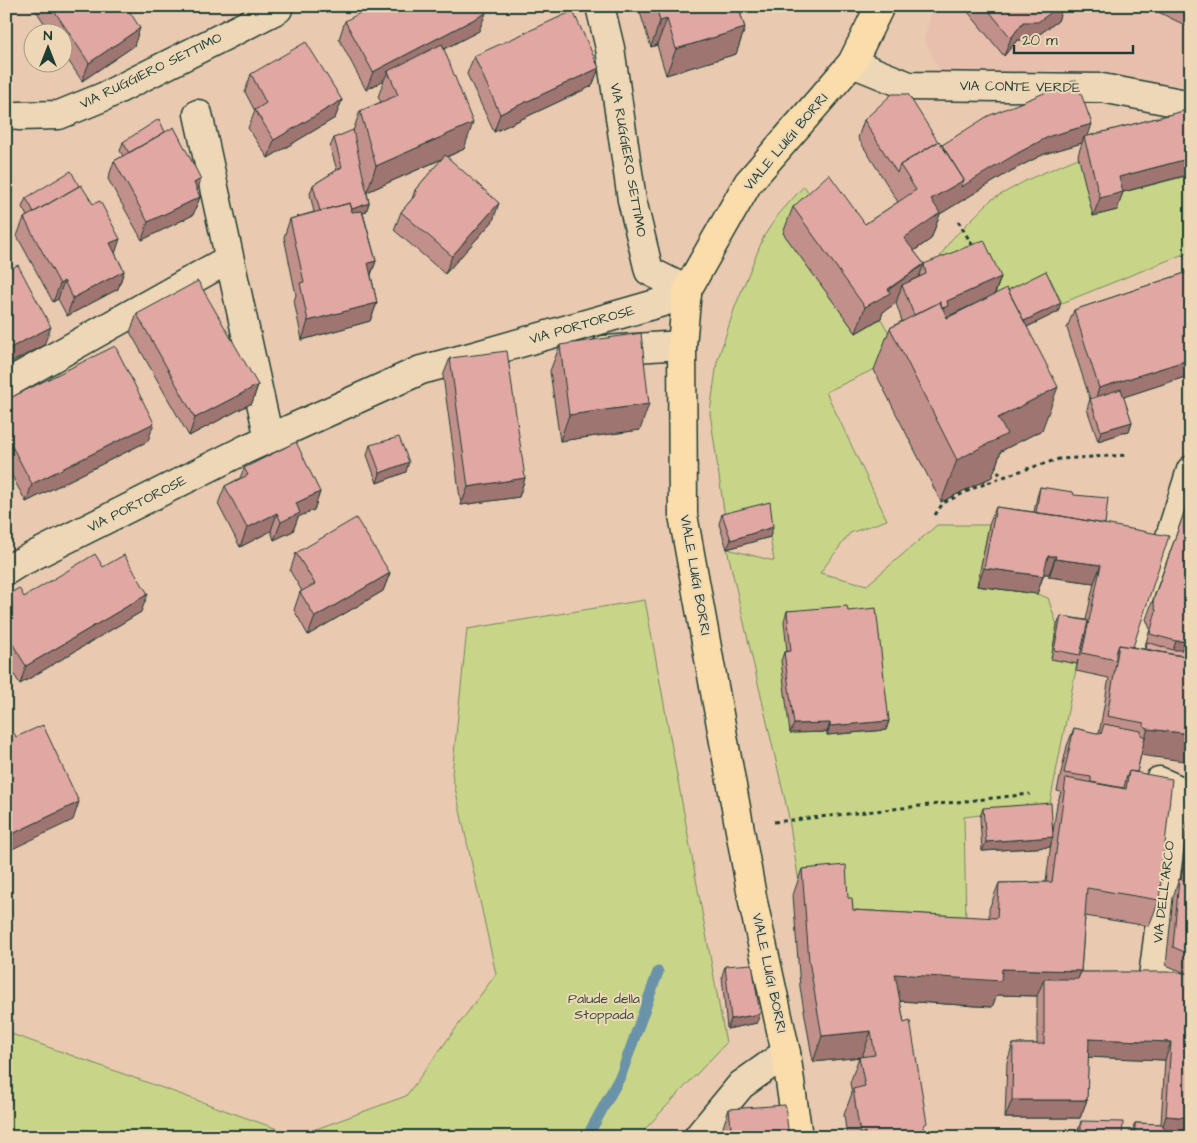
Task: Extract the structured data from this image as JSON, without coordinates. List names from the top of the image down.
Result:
{
  "streets": {
    "main road": ["VIALE LUIGI BORRI"],
    "street": [
      "VIA RUGGIERO SETTIMO",
      "VIA CONTE VERDE",
      "VIA PORTOROSE",
      "VIA DELL'ARCO"
    ]
  },
  "crossings": [
    ["VIA RUGGIERO SETTIMO", "VIALE LUIGI BORRI"],
    ["VIA RUGGIERO SETTIMO", "VIA PORTOROSE"],
    ["VIA CONTE VERDE", "VIALE LUIGI BORRI"],
    ["VIALE LUIGI BORRI", "VIA PORTOROSE"]
  ],
  "parks": ["Palude della Stoppada"],
  "scale_bar": "20 m",
  "north": "top"
}
